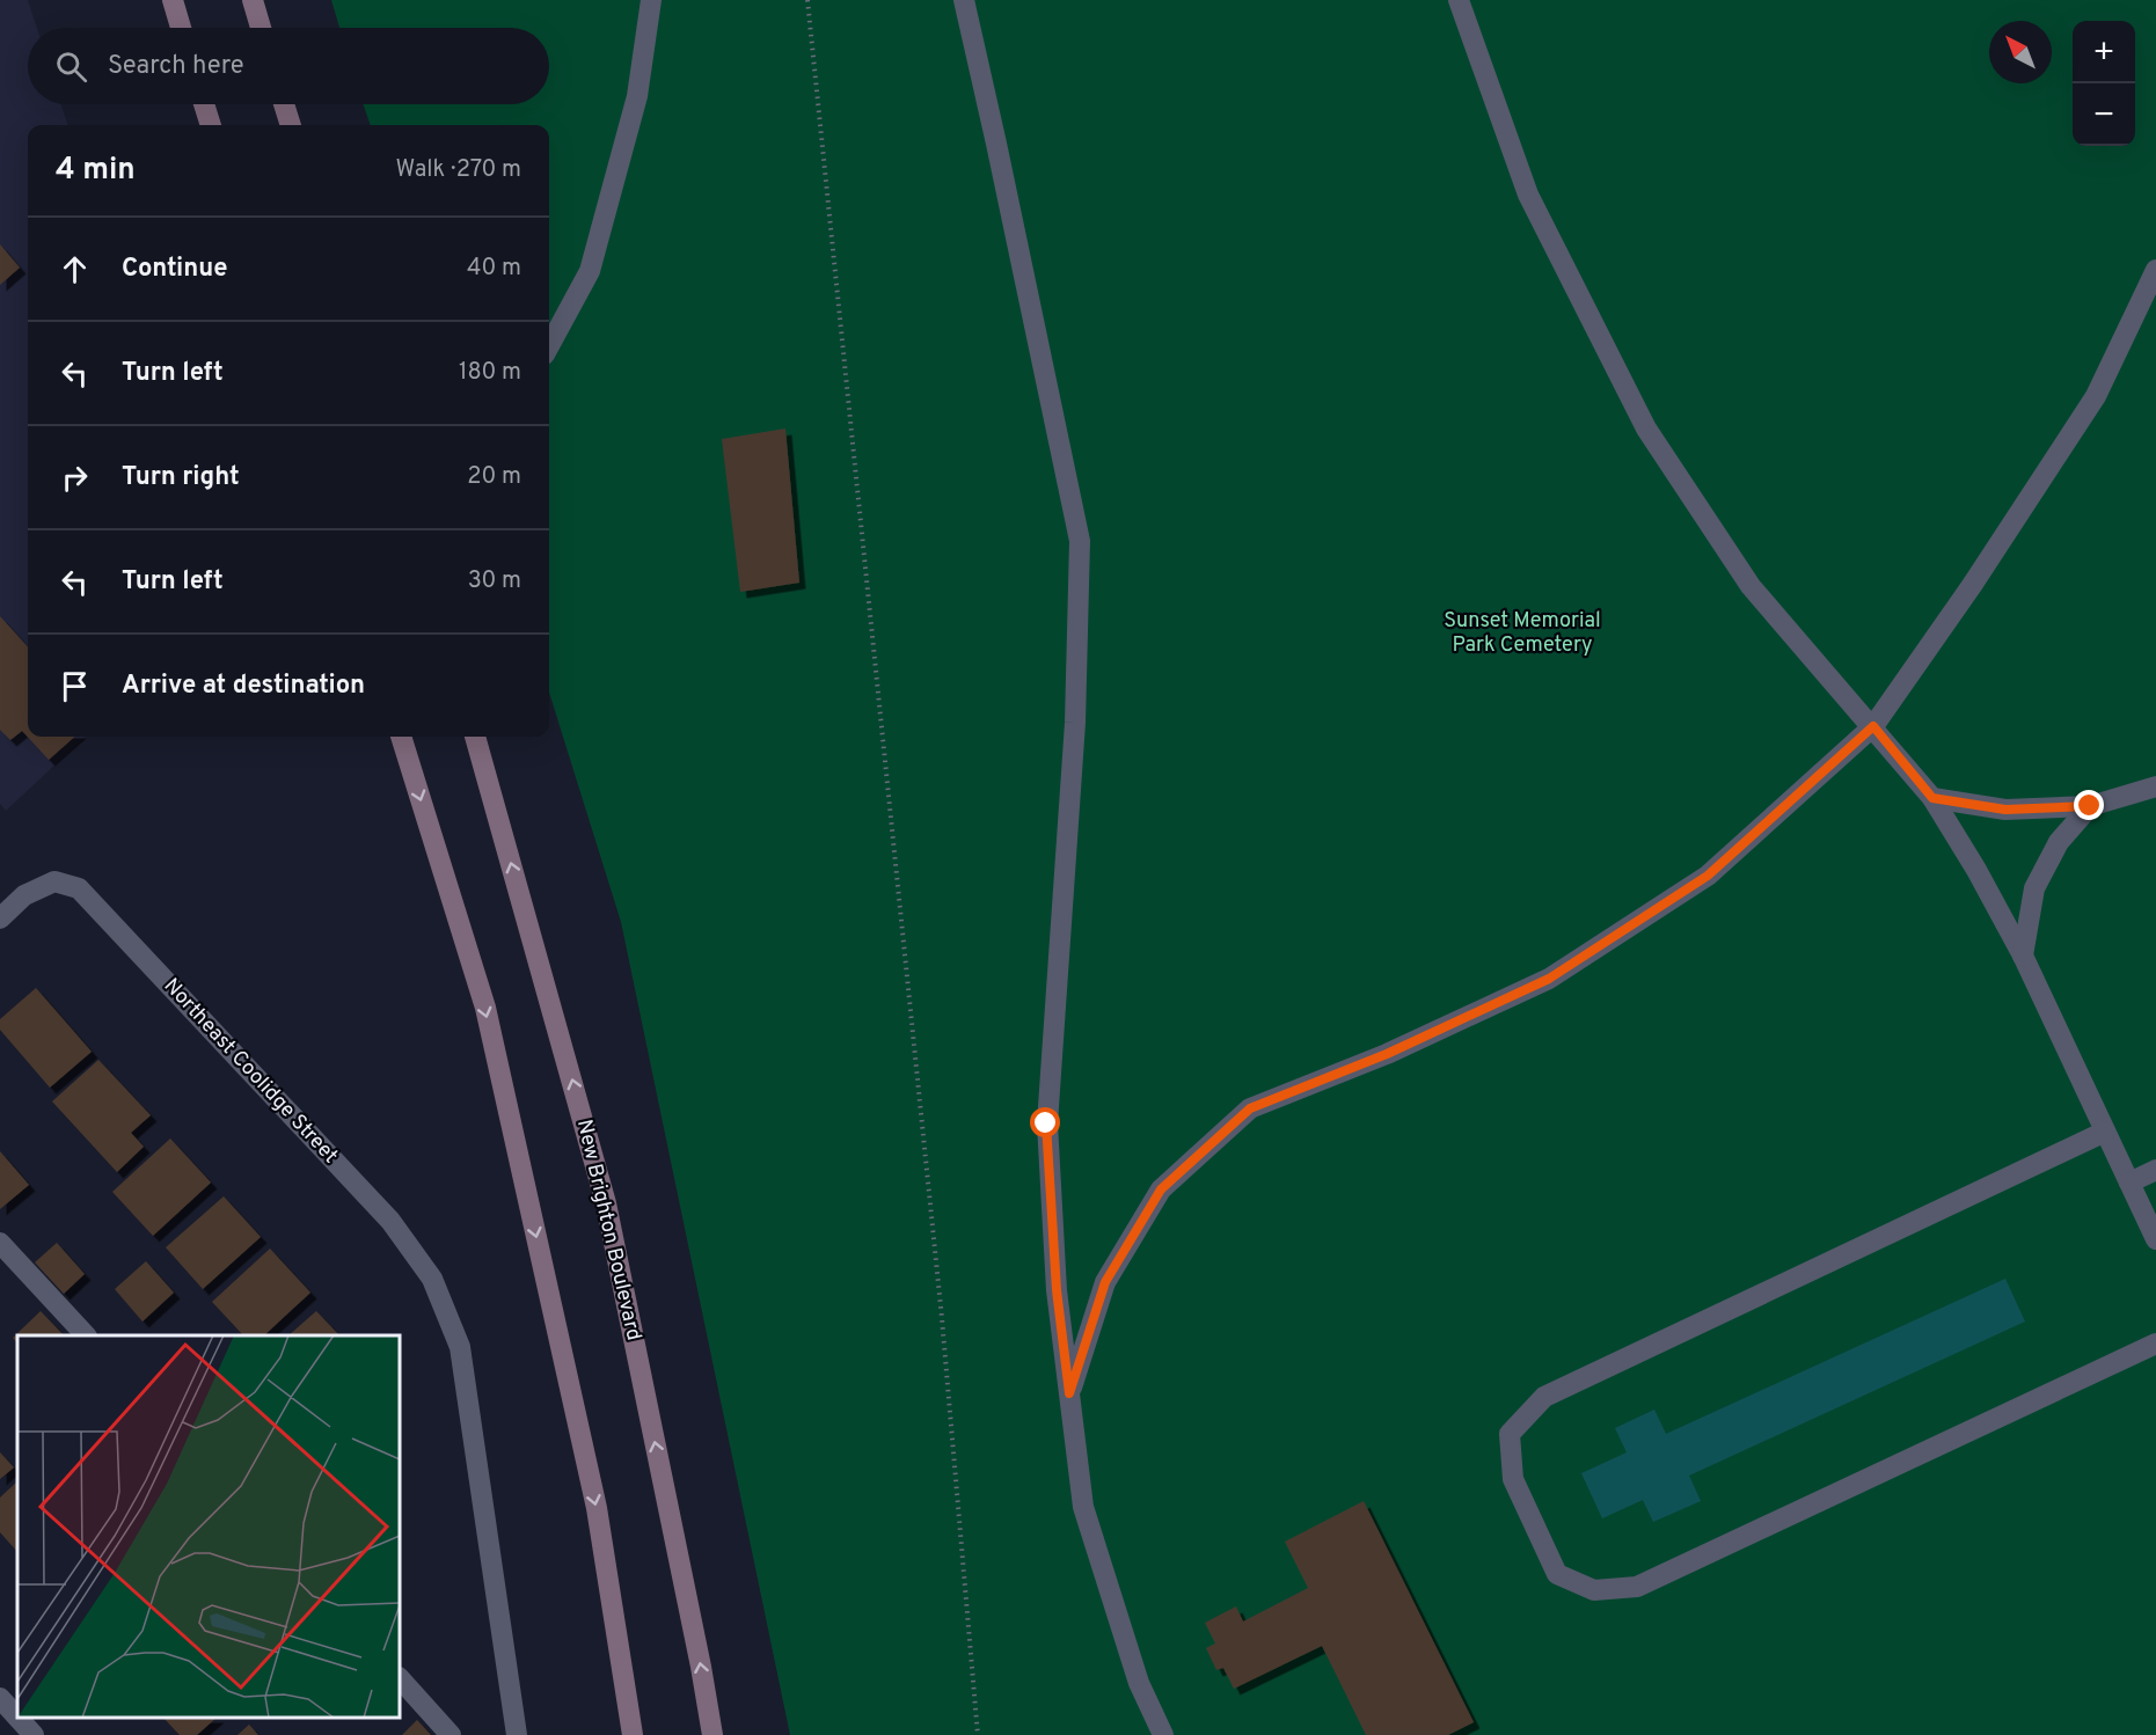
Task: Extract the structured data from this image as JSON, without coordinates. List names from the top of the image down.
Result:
{
  "streets": {
    "main road": ["New Brighton Boulevard"],
    "street": ["Northeast Coolidge Street"]
  },
  "parks": ["Sunset Memorial Park Cemetery"],
  "north": "top left",
  "page": {
    "map_buttons": ["+", "−"],
    "search": "Search here",
    "heading": ["4 min", "Walk · 270 m"],
    "list": [
      ["Continue", "40 m"],
      ["Turn left", "180 m"],
      ["Turn right", "20 m"],
      ["Turn left", "30 m"],
      "Arrive at destination"
    ]
  }
}
